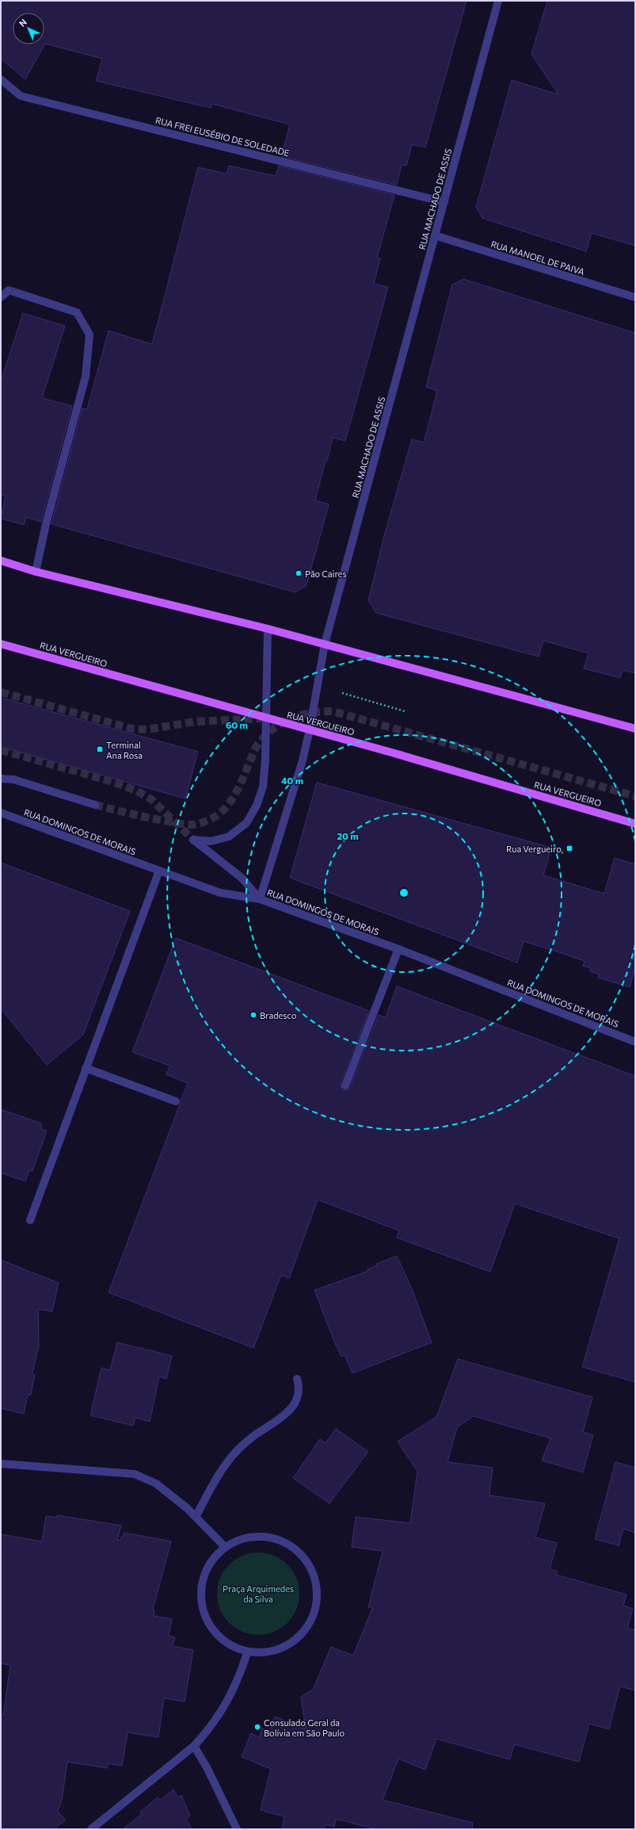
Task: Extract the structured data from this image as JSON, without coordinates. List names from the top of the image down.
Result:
{
  "streets": {
    "main road": ["RUA VERGUEIRO"],
    "street": [
      "RUA FREI EUSÉBIO DE SOLEDADE",
      "RUA MACHADO DE ASSIS",
      "RUA MANOEL DE PAIVA",
      "RUA DOMINGOS DE MORAIS"
    ]
  },
  "crossings": [
    ["RUA FREI EUSÉBIO DE SOLEDADE", "RUA MACHADO DE ASSIS"],
    ["RUA MACHADO DE ASSIS", "RUA MANOEL DE PAIVA"],
    ["RUA MACHADO DE ASSIS", "RUA VERGUEIRO"],
    ["RUA MACHADO DE ASSIS", "RUA DOMINGOS DE MORAIS"]
  ],
  "parks": ["Praça Arquimedes da Silva"],
  "places": {
    "other": ["Pão Caires", "Bradesco", "Consulado Geral da Bolívia em São Paulo"],
    "transit": ["Terminal Ana Rosa", "Rua Vergueiro,"]
  },
  "north": "top left",
  "rings": ["60 m", "40 m", "20 m"]
}
